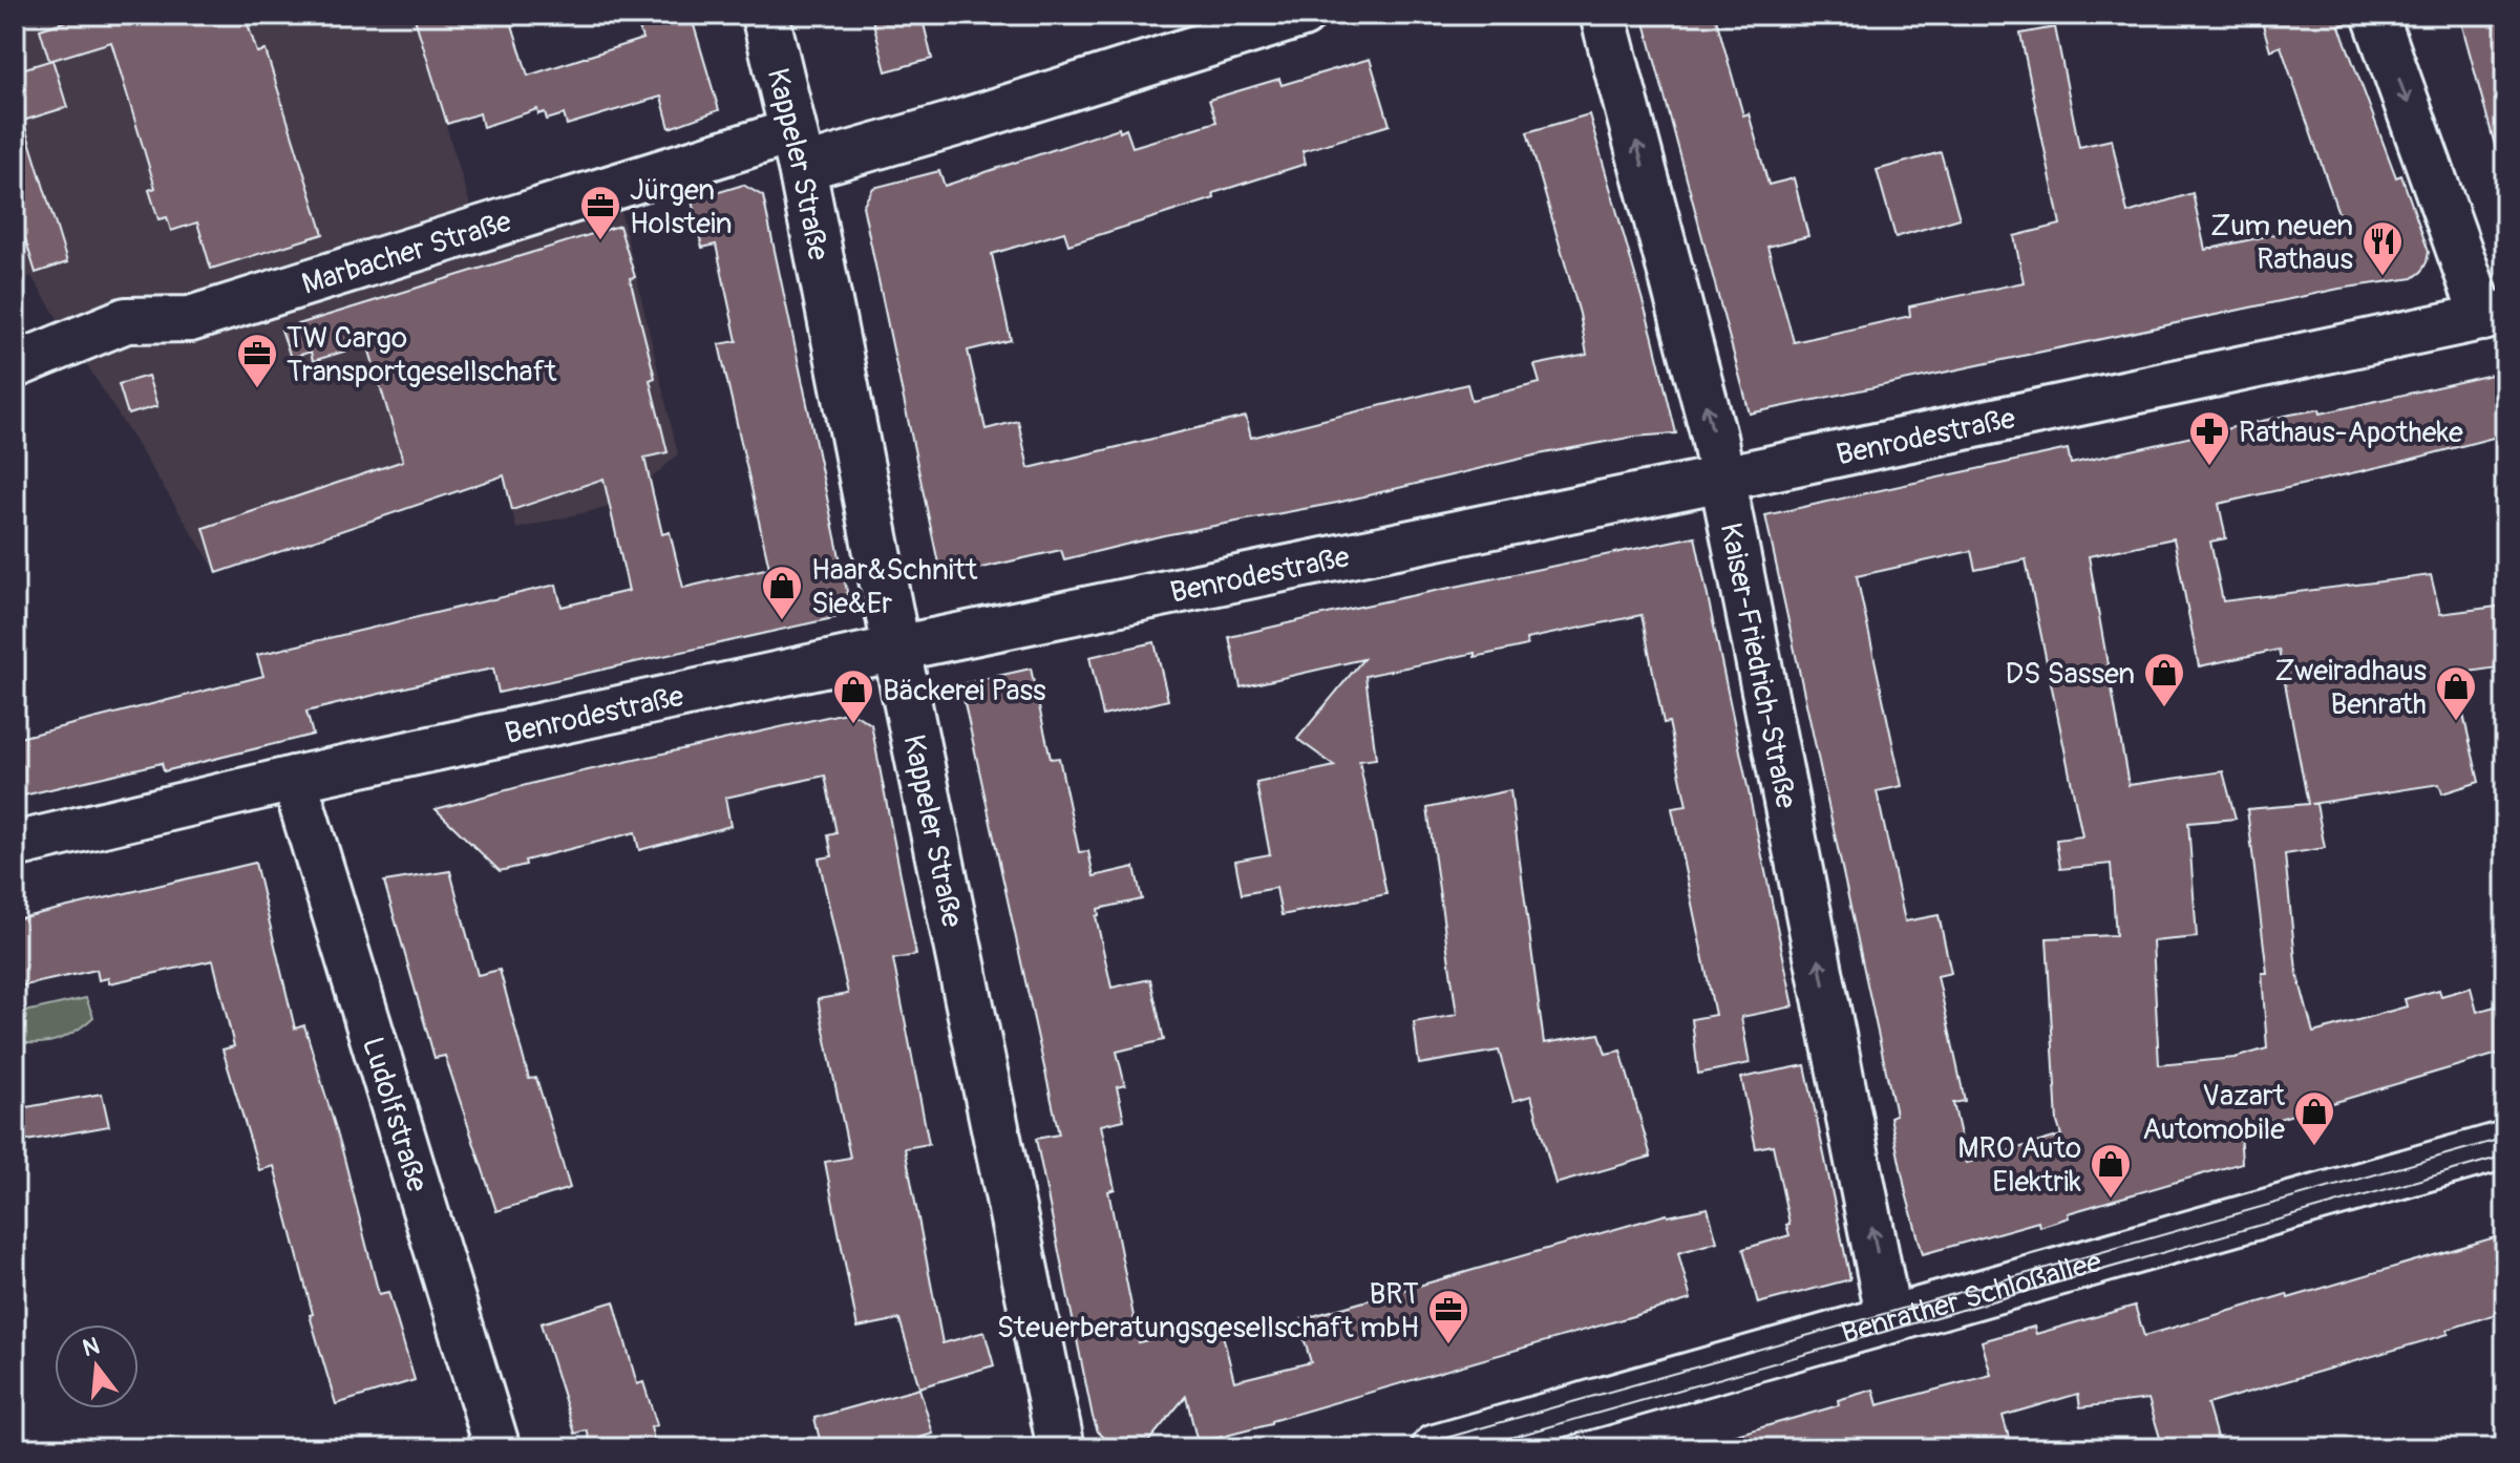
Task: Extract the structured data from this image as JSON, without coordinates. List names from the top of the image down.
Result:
{
  "streets": {
    "street": [
      "Kappeler Straße",
      "Marbacher Straße",
      "Benrodestraße",
      "Kaiser-Friedrich-Straße",
      "Ludolfstraße",
      "Benrather Schloßallee"
    ]
  },
  "crossings": [
    ["Kappeler Straße", "Marbacher Straße"],
    ["Kappeler Straße", "Benrodestraße"],
    ["Benrodestraße", "Kaiser-Friedrich-Straße"],
    ["Benrodestraße", "Ludolfstraße"],
    ["Kaiser-Friedrich-Straße", "Benrather Schloßallee"]
  ],
  "one_way": ["Kaiser-Friedrich-Straße"],
  "places": {
    "office": ["Jürgen Holstein", "TW Cargo Transportgesellschaft", "BRT Steuerberatungsgesellschaft mbH"],
    "restaurant": ["Zum neuen Rathaus"],
    "pharmacy": ["Rathaus-Apotheke"],
    "shop": [
      "Haar&Schnitt Sie&Er",
      "DS Sassen",
      "Zweiradhaus Benrath",
      "Bäckerei Pass",
      "Vazart Automobile",
      "MRO Auto Elektrik"
    ]
  },
  "north": "top"
}
